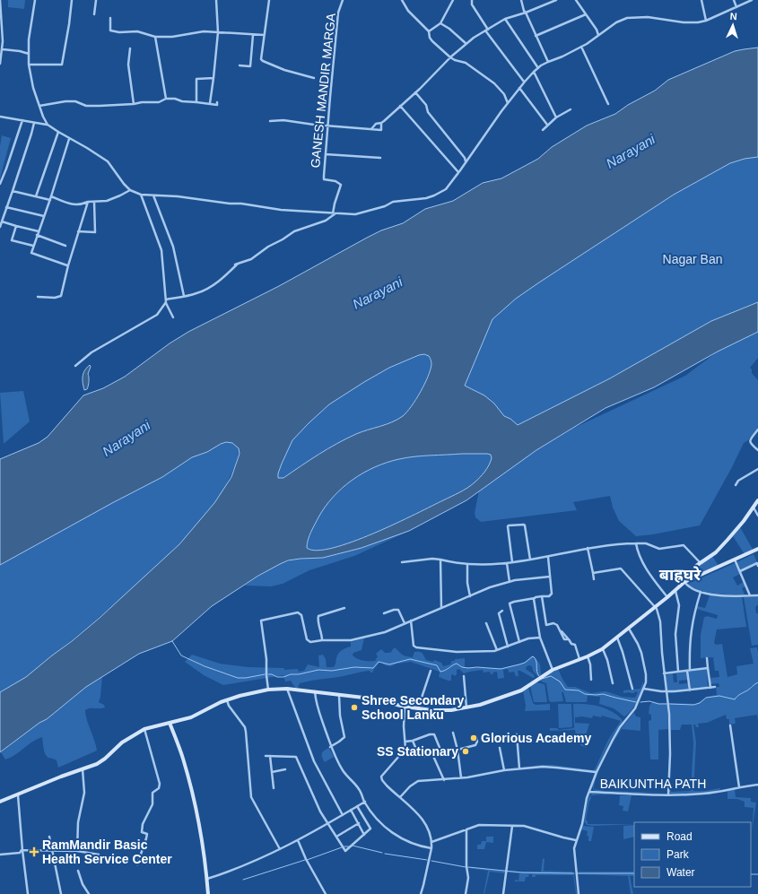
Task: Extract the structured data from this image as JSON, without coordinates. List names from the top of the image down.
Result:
{
  "streets": {
    "street": ["GANESH MANDIR MARGA", "BAIKUNTHA PATH"]
  },
  "districts": ["बाह्रघरे"],
  "water": ["Narayani"],
  "parks": ["Nagar Ban"],
  "places": {
    "other": ["Shree Secondary School Lanku", "Glorious Academy", "SS Stationary"],
    "health": ["RamMandir Basic Health Service Center"]
  },
  "legend": ["Road", "Park", "Water"],
  "north": "top"
}
